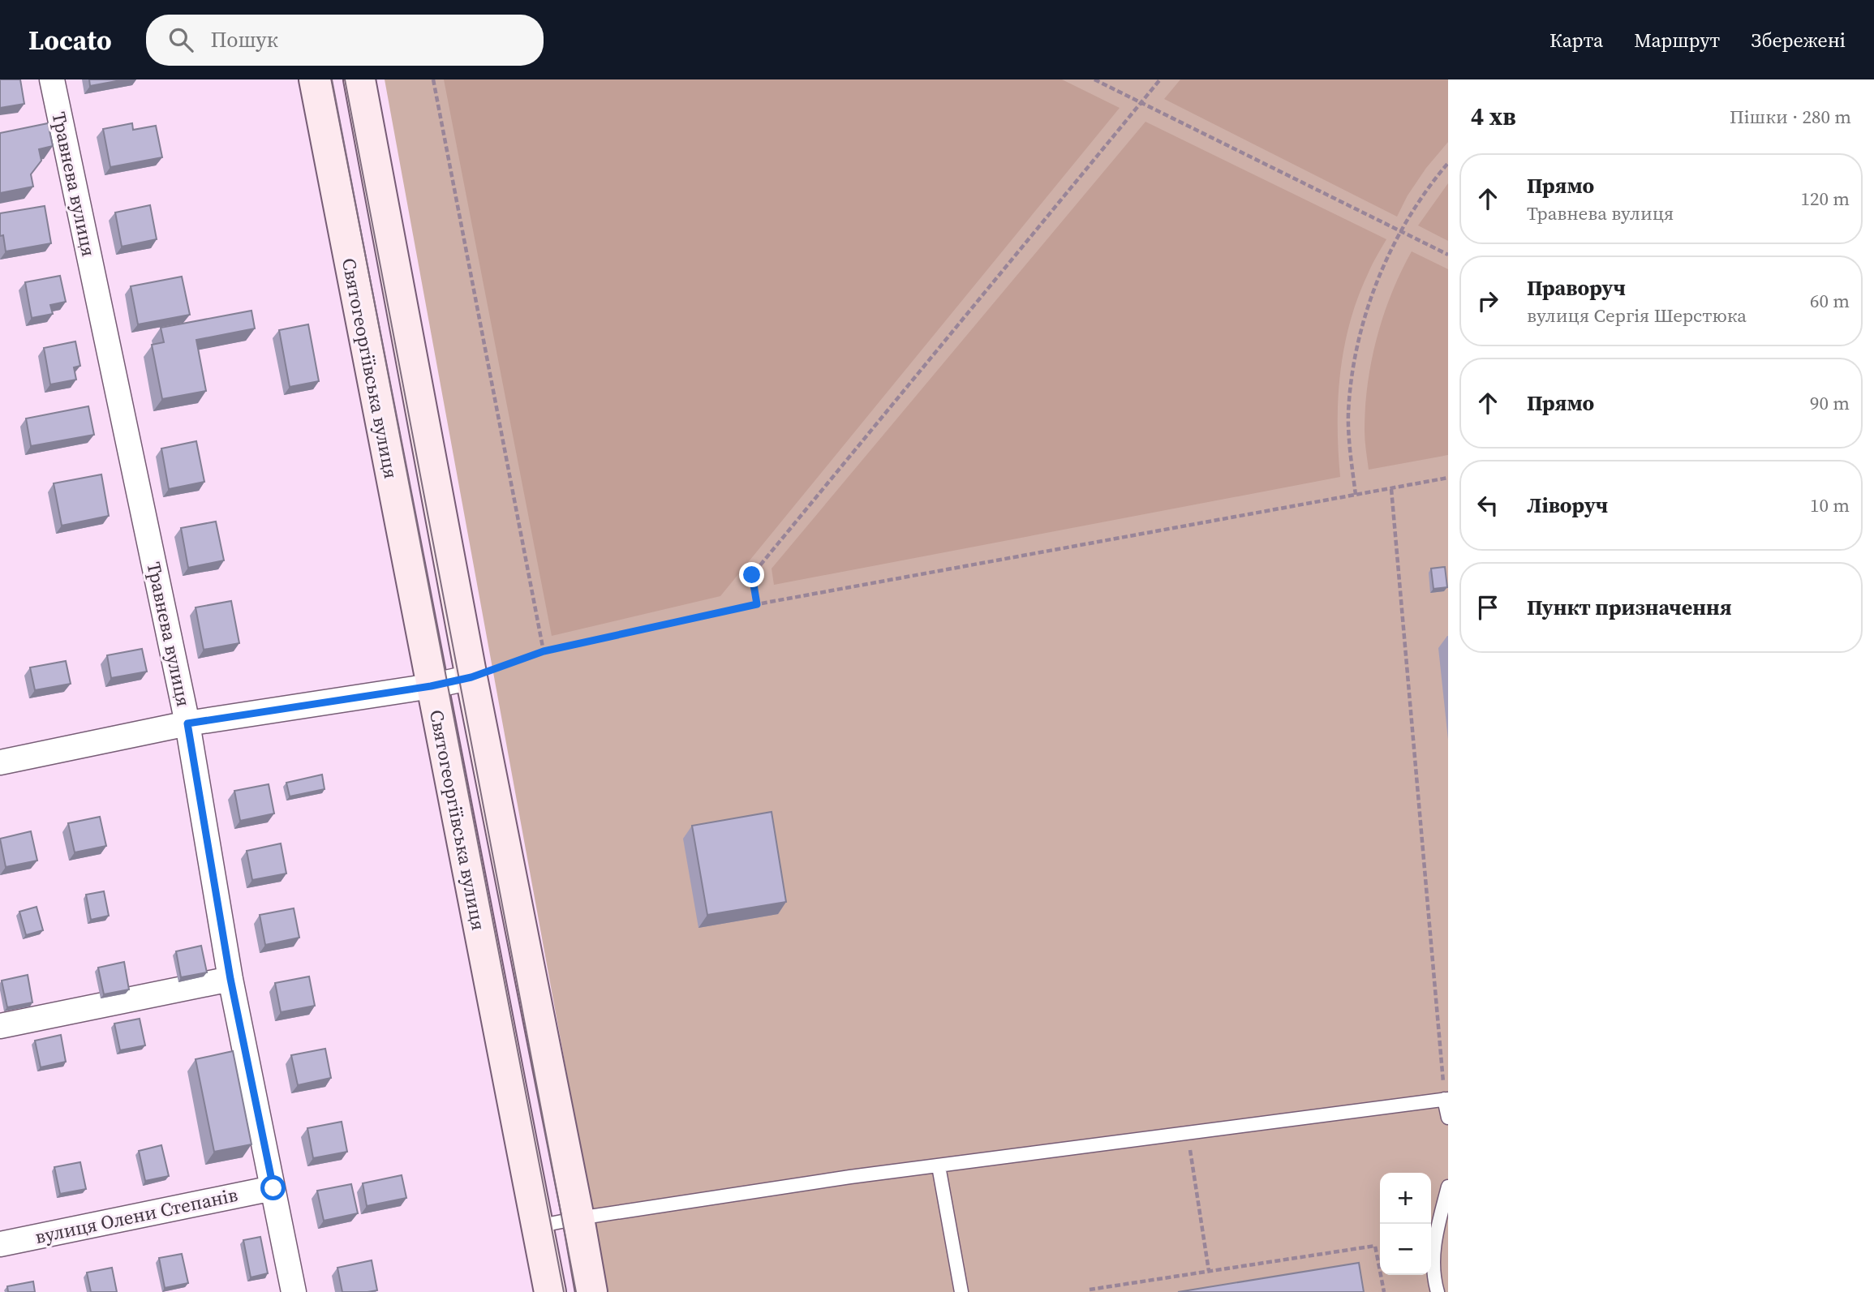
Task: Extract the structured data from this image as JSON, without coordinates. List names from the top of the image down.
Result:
{
  "streets": {
    "main road": ["Святогеоргіївська вулиця"],
    "street": ["Травнева вулиця", "вулиця Олени Степанів"]
  },
  "crossings": [
    ["Травнева вулиця", "вулиця Олени Степанів"]
  ],
  "page": {
    "header": "Locato",
    "search": "Пошук",
    "nav": ["Карта", "Маршрут", "Збережені"],
    "heading": ["4 хв", "Пішки · 280 m"],
    "list": [
      ["Прямо", "Травнева вулиця", "120 m"],
      ["Праворуч", "вулиця Сергія Шерстюка", "60 m"],
      ["Прямо", "90 m"],
      ["Ліворуч", "10 m"],
      "Пункт призначення"
    ],
    "map_buttons": ["+", "−"]
  }
}
